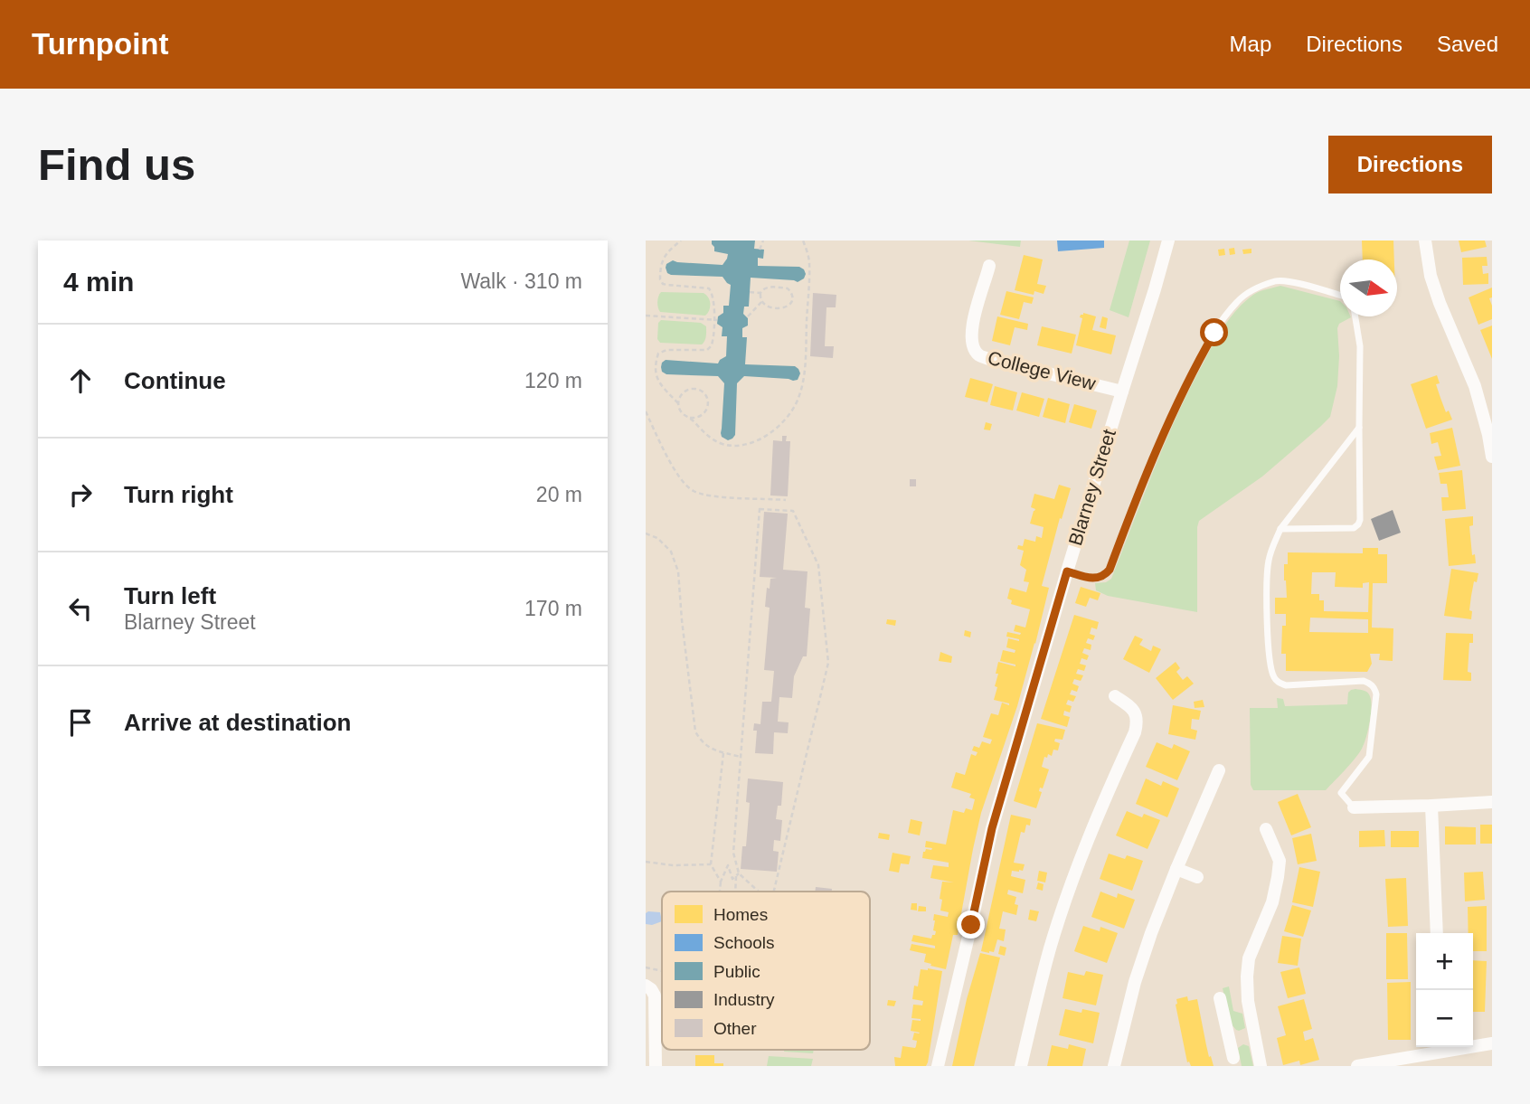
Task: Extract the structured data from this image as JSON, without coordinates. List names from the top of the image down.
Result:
{
  "streets": {
    "street": ["College View", "Blarney Street"]
  },
  "crossings": [
    ["College View", "Blarney Street"]
  ],
  "legend": [
    "Homes",
    "Schools",
    "Public",
    "Industry",
    "Other"
  ],
  "north": "right",
  "page": {
    "header": "Turnpoint",
    "nav": ["Map", "Directions", "Saved"],
    "buttons": "Directions",
    "title": "Find us",
    "heading": ["4 min", "Walk · 310 m"],
    "list": [
      ["Continue", "120 m"],
      ["Turn right", "20 m"],
      ["Turn left", "Blarney Street", "170 m"],
      "Arrive at destination"
    ],
    "map_buttons": ["+", "−"]
  }
}
